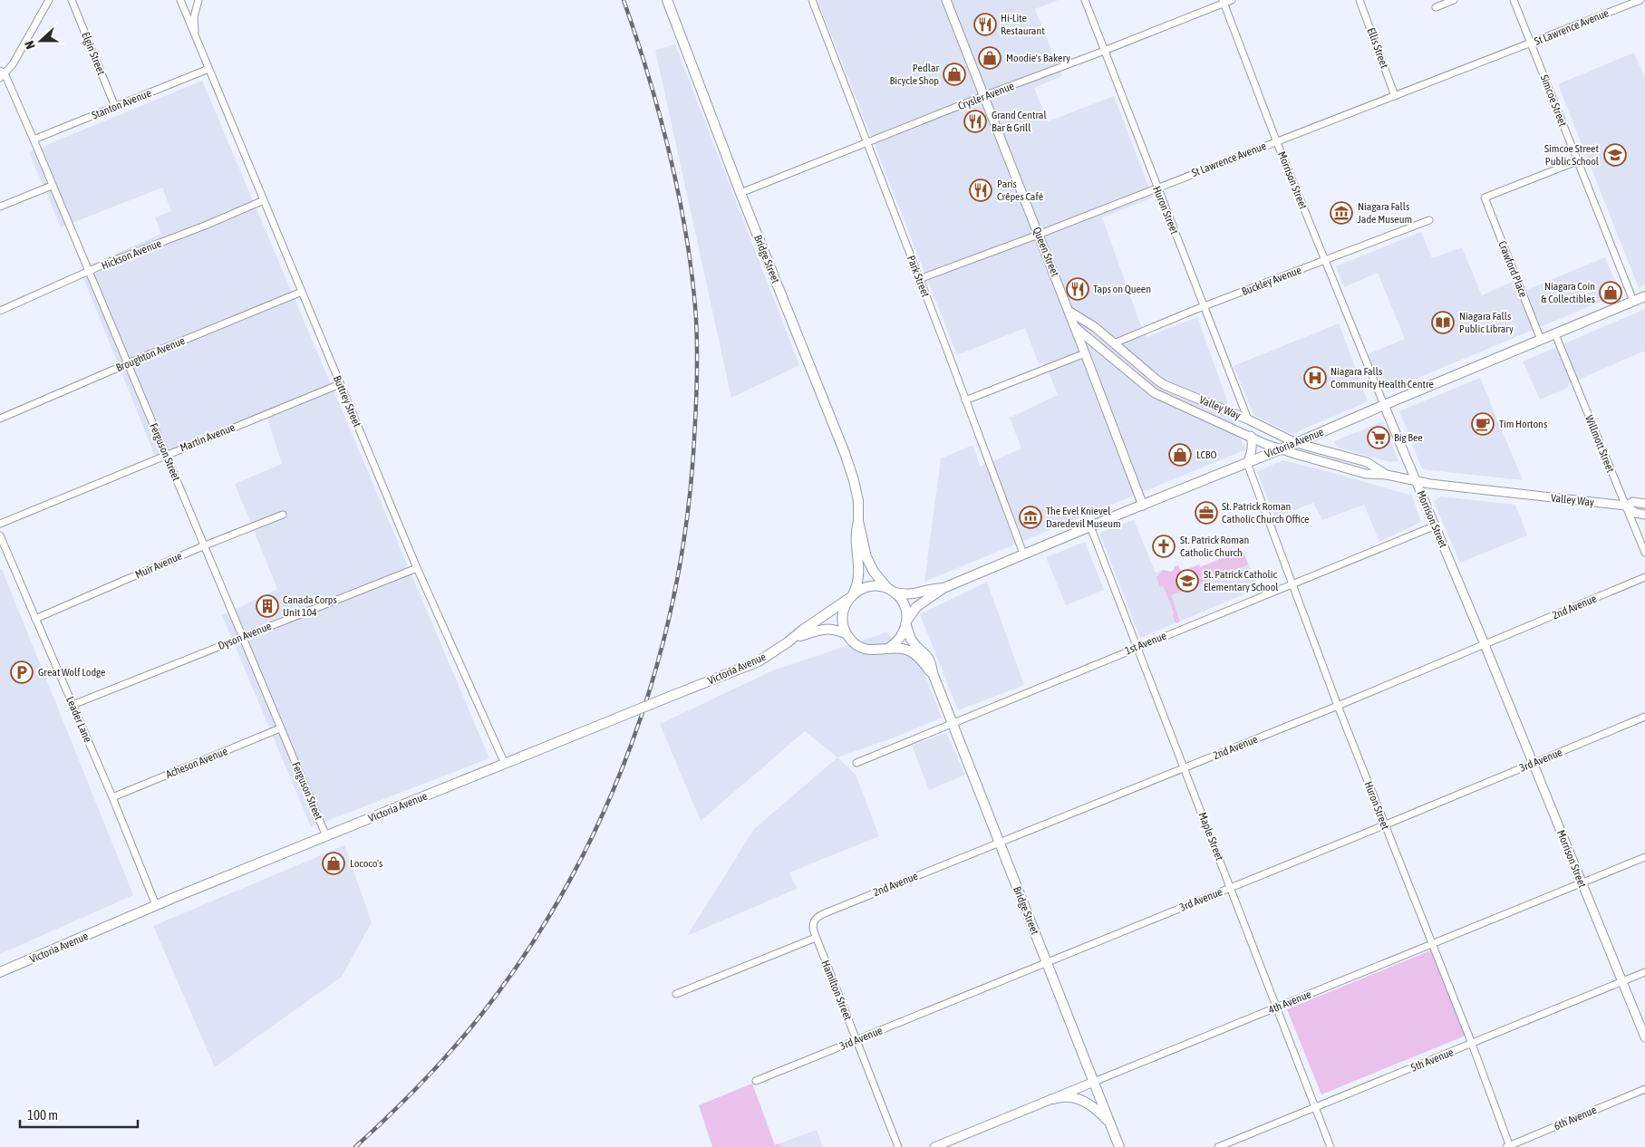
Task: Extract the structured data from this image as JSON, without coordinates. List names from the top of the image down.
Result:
{
  "streets": {
    "main road": ["Bridge Street", "Victoria Avenue"],
    "street": [
      "St Lawrence Avenue",
      "Ellis Street",
      "Elgin Street",
      "Crysler Avenue",
      "Simcoe Street",
      "Stanton Avenue",
      "Morrison Street",
      "Huron Street",
      "Queen Street",
      "Hickson Avenue",
      "Crawford Place",
      "Park Street",
      "Buckley Avenue",
      "Broughton Avenue",
      "Buttrey Street",
      "Valley Way",
      "Martin Avenue",
      "Willmott Street",
      "Ferguson Street",
      "Muir Avenue",
      "2nd Avenue",
      "Dyson Avenue",
      "1st Avenue",
      "Leader Lane",
      "3rd Avenue",
      "Acheson Avenue",
      "Maple Street",
      "Hamilton Street",
      "4th Avenue",
      "5th Avenue",
      "6th Avenue"
    ]
  },
  "crossings": [
    ["St Lawrence Avenue", "Ellis Street"],
    ["St Lawrence Avenue", "Simcoe Street"],
    ["St Lawrence Avenue", "Morrison Street"],
    ["St Lawrence Avenue", "Huron Street"],
    ["St Lawrence Avenue", "Queen Street"],
    ["St Lawrence Avenue", "Park Street"],
    ["Elgin Street", "Stanton Avenue"],
    ["Crysler Avenue", "Morrison Street"],
    ["Crysler Avenue", "Huron Street"],
    ["Crysler Avenue", "Queen Street"],
    ["Crysler Avenue", "Bridge Street"],
    ["Crysler Avenue", "Park Street"],
    ["Simcoe Street", "Crawford Place"],
    ["Simcoe Street", "Victoria Avenue"],
    ["Stanton Avenue", "Buttrey Street"],
    ["Stanton Avenue", "Ferguson Street"],
    ["Morrison Street", "Buckley Avenue"],
    ["Morrison Street", "Valley Way"],
    ["Morrison Street", "Victoria Avenue"],
    ["Morrison Street", "2nd Avenue"],
    ["Morrison Street", "1st Avenue"],
    ["Morrison Street", "3rd Avenue"],
    ["Morrison Street", "4th Avenue"],
    ["Morrison Street", "5th Avenue"],
    ["Huron Street", "Buckley Avenue"],
    ["Huron Street", "Valley Way"],
    ["Huron Street", "Victoria Avenue"],
    ["Huron Street", "2nd Avenue"],
    ["Huron Street", "1st Avenue"],
    ["Huron Street", "3rd Avenue"],
    ["Huron Street", "4th Avenue"],
    ["Huron Street", "5th Avenue"],
    ["Huron Street", "6th Avenue"],
    ["Queen Street", "Valley Way"],
    ["Queen Street", "Victoria Avenue"],
    ["Hickson Avenue", "Buttrey Street"],
    ["Hickson Avenue", "Ferguson Street"],
    ["Bridge Street", "Victoria Avenue"],
    ["Bridge Street", "2nd Avenue"],
    ["Bridge Street", "1st Avenue"],
    ["Bridge Street", "3rd Avenue"],
    ["Bridge Street", "4th Avenue"],
    ["Crawford Place", "Victoria Avenue"],
    ["Park Street", "Victoria Avenue"],
    ["Buckley Avenue", "Valley Way"],
    ["Broughton Avenue", "Buttrey Street"],
    ["Broughton Avenue", "Ferguson Street"],
    ["Buttrey Street", "Martin Avenue"],
    ["Buttrey Street", "Victoria Avenue"],
    ["Buttrey Street", "Dyson Avenue"],
    ["Valley Way", "Victoria Avenue"],
    ["Valley Way", "Willmott Street"],
    ["Martin Avenue", "Ferguson Street"],
    ["Victoria Avenue", "Willmott Street"],
    ["Victoria Avenue", "Ferguson Street"],
    ["Victoria Avenue", "Leader Lane"],
    ["Victoria Avenue", "Maple Street"],
    ["Ferguson Street", "Muir Avenue"],
    ["Ferguson Street", "Dyson Avenue"],
    ["Ferguson Street", "Acheson Avenue"],
    ["Muir Avenue", "Leader Lane"],
    ["2nd Avenue", "Maple Street"],
    ["2nd Avenue", "Hamilton Street"],
    ["Dyson Avenue", "Leader Lane"],
    ["1st Avenue", "Maple Street"],
    ["Leader Lane", "Acheson Avenue"],
    ["3rd Avenue", "Maple Street"],
    ["3rd Avenue", "Hamilton Street"],
    ["Maple Street", "4th Avenue"],
    ["Maple Street", "5th Avenue"]
  ],
  "places": {
    "restaurant": [
      "Hi-Lite Restaurant",
      "Grand Central Bar & Grill",
      "Paris Crêpes Café",
      "Taps on Queen"
    ],
    "shop": [
      "Moodie's Bakery",
      "Pedlar Bicycle Shop",
      "Niagara Coin & Collectibles",
      "LCBO",
      "Lococo's"
    ],
    "school or university": ["Simcoe Street Public School", "St. Patrick Catholic Elementary School"],
    "museum": ["Niagara Falls Jade Museum", "The Evel Knievel Daredevil Museum"],
    "library": ["Niagara Falls Public Library"],
    "hospital": ["Niagara Falls Community Health Centre"],
    "cafe": ["Tim Hortons"],
    "supermarket": ["Big Bee"],
    "office": ["St. Patrick Roman Catholic Church Office"],
    "church": ["St. Patrick Roman Catholic Church"],
    "building": ["Canada Corps Unit 104"],
    "parking": ["Great Wolf Lodge"]
  },
  "scale_bar": "100 m",
  "north": "left"
}
